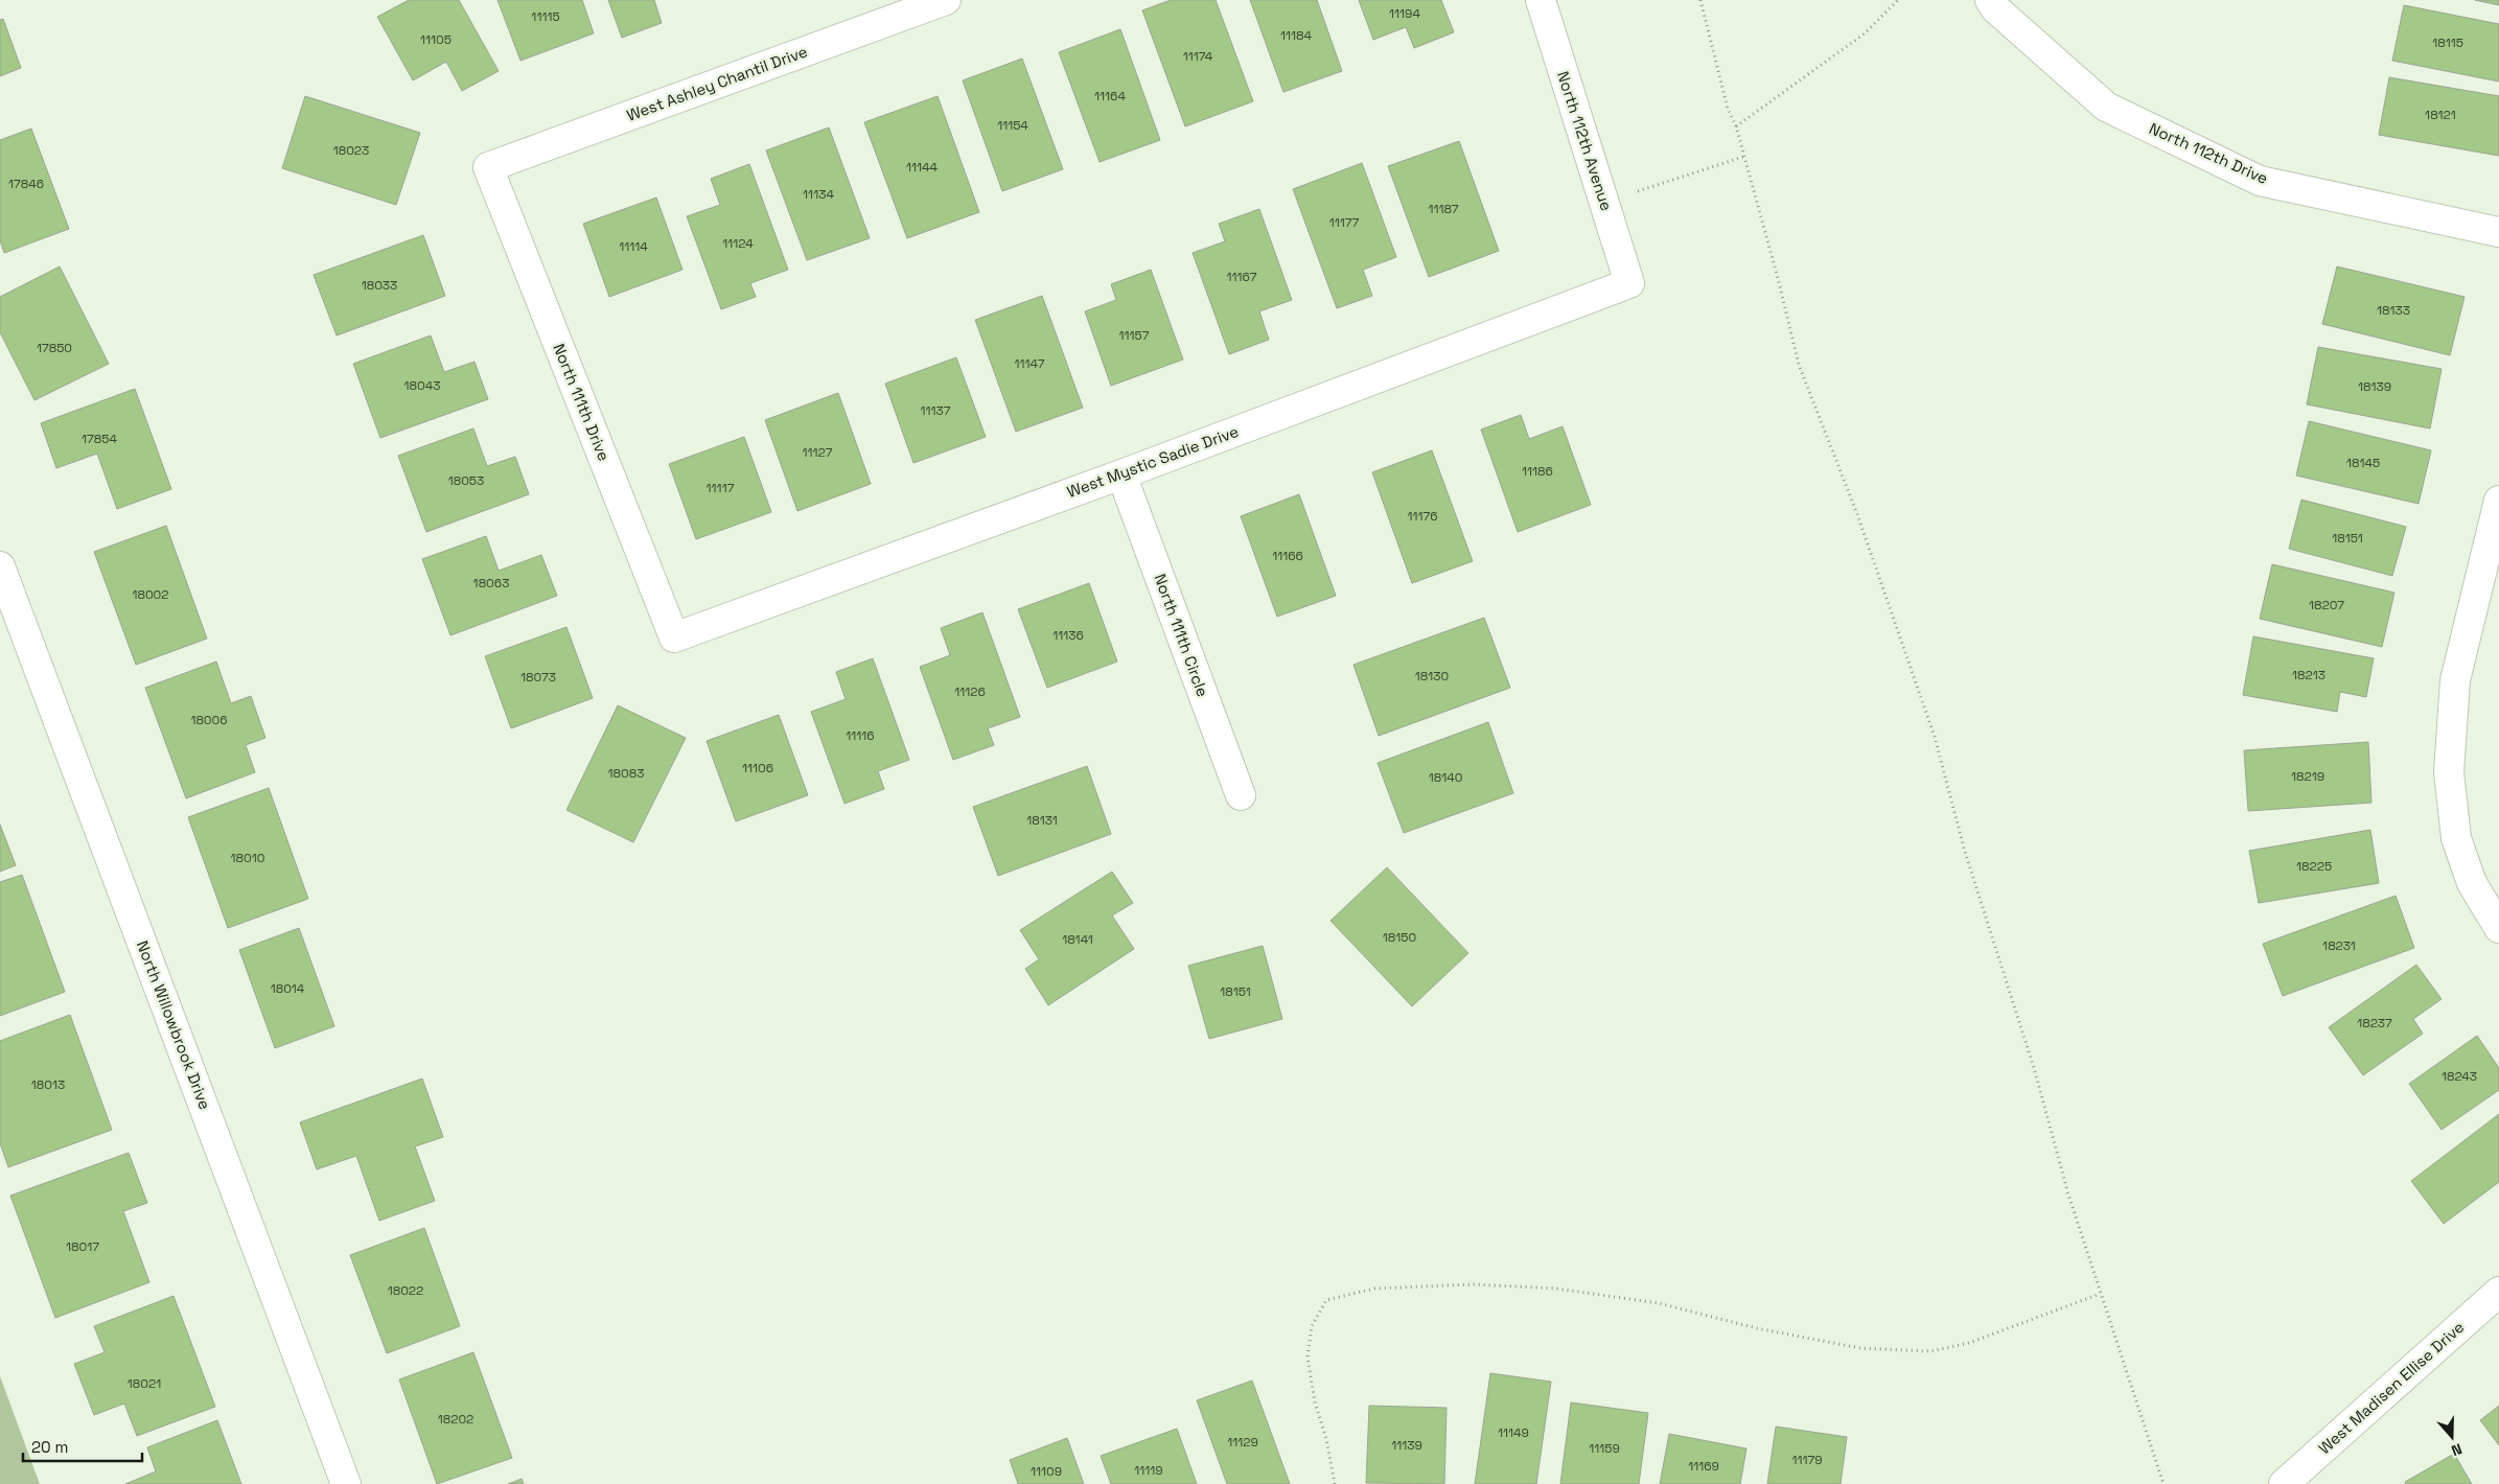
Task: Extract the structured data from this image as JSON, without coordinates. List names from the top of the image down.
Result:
{
  "streets": {
    "street": [
      "West Ashley Chantil Drive",
      "North 112th Avenue",
      "North 112th Drive",
      "North 111th Drive",
      "West Mystic Sadie Drive",
      "North 111th Circle",
      "North Willowbrook Drive",
      "West Madisen Ellise Drive"
    ]
  },
  "crossings": [
    ["West Ashley Chantil Drive", "North 111th Drive"],
    ["North 112th Avenue", "West Mystic Sadie Drive"],
    ["North 111th Drive", "West Mystic Sadie Drive"],
    ["West Mystic Sadie Drive", "North 111th Circle"]
  ],
  "house_numbers": [
    "11194",
    "11115",
    "11184",
    "11105",
    "18115",
    "11174",
    "11164",
    "18121",
    "11154",
    "18023",
    "11144",
    "17846",
    "11134",
    "11187",
    "11177",
    "11124",
    "11114",
    "11167",
    "18033",
    "18133",
    "11157",
    "17850",
    "11147",
    "18043",
    "18139",
    "11137",
    "17854",
    "11127",
    "18145",
    "11186",
    "18053",
    "11117",
    "11176",
    "18151",
    "11166",
    "18063",
    "18002",
    "18207",
    "11136",
    "18213",
    "18130",
    "18073",
    "11126",
    "18006",
    "11116",
    "11106",
    "18083",
    "18219",
    "18140",
    "18131",
    "18010",
    "18225",
    "18150",
    "18141",
    "18231",
    "18014",
    "18151",
    "18237",
    "18243",
    "18013",
    "18017",
    "18022",
    "18021",
    "18202",
    "11149",
    "11129",
    "11139",
    "11159",
    "11179",
    "11169",
    "11119",
    "11109"
  ],
  "scale_bar": "20 m",
  "north": "bottom"
}
